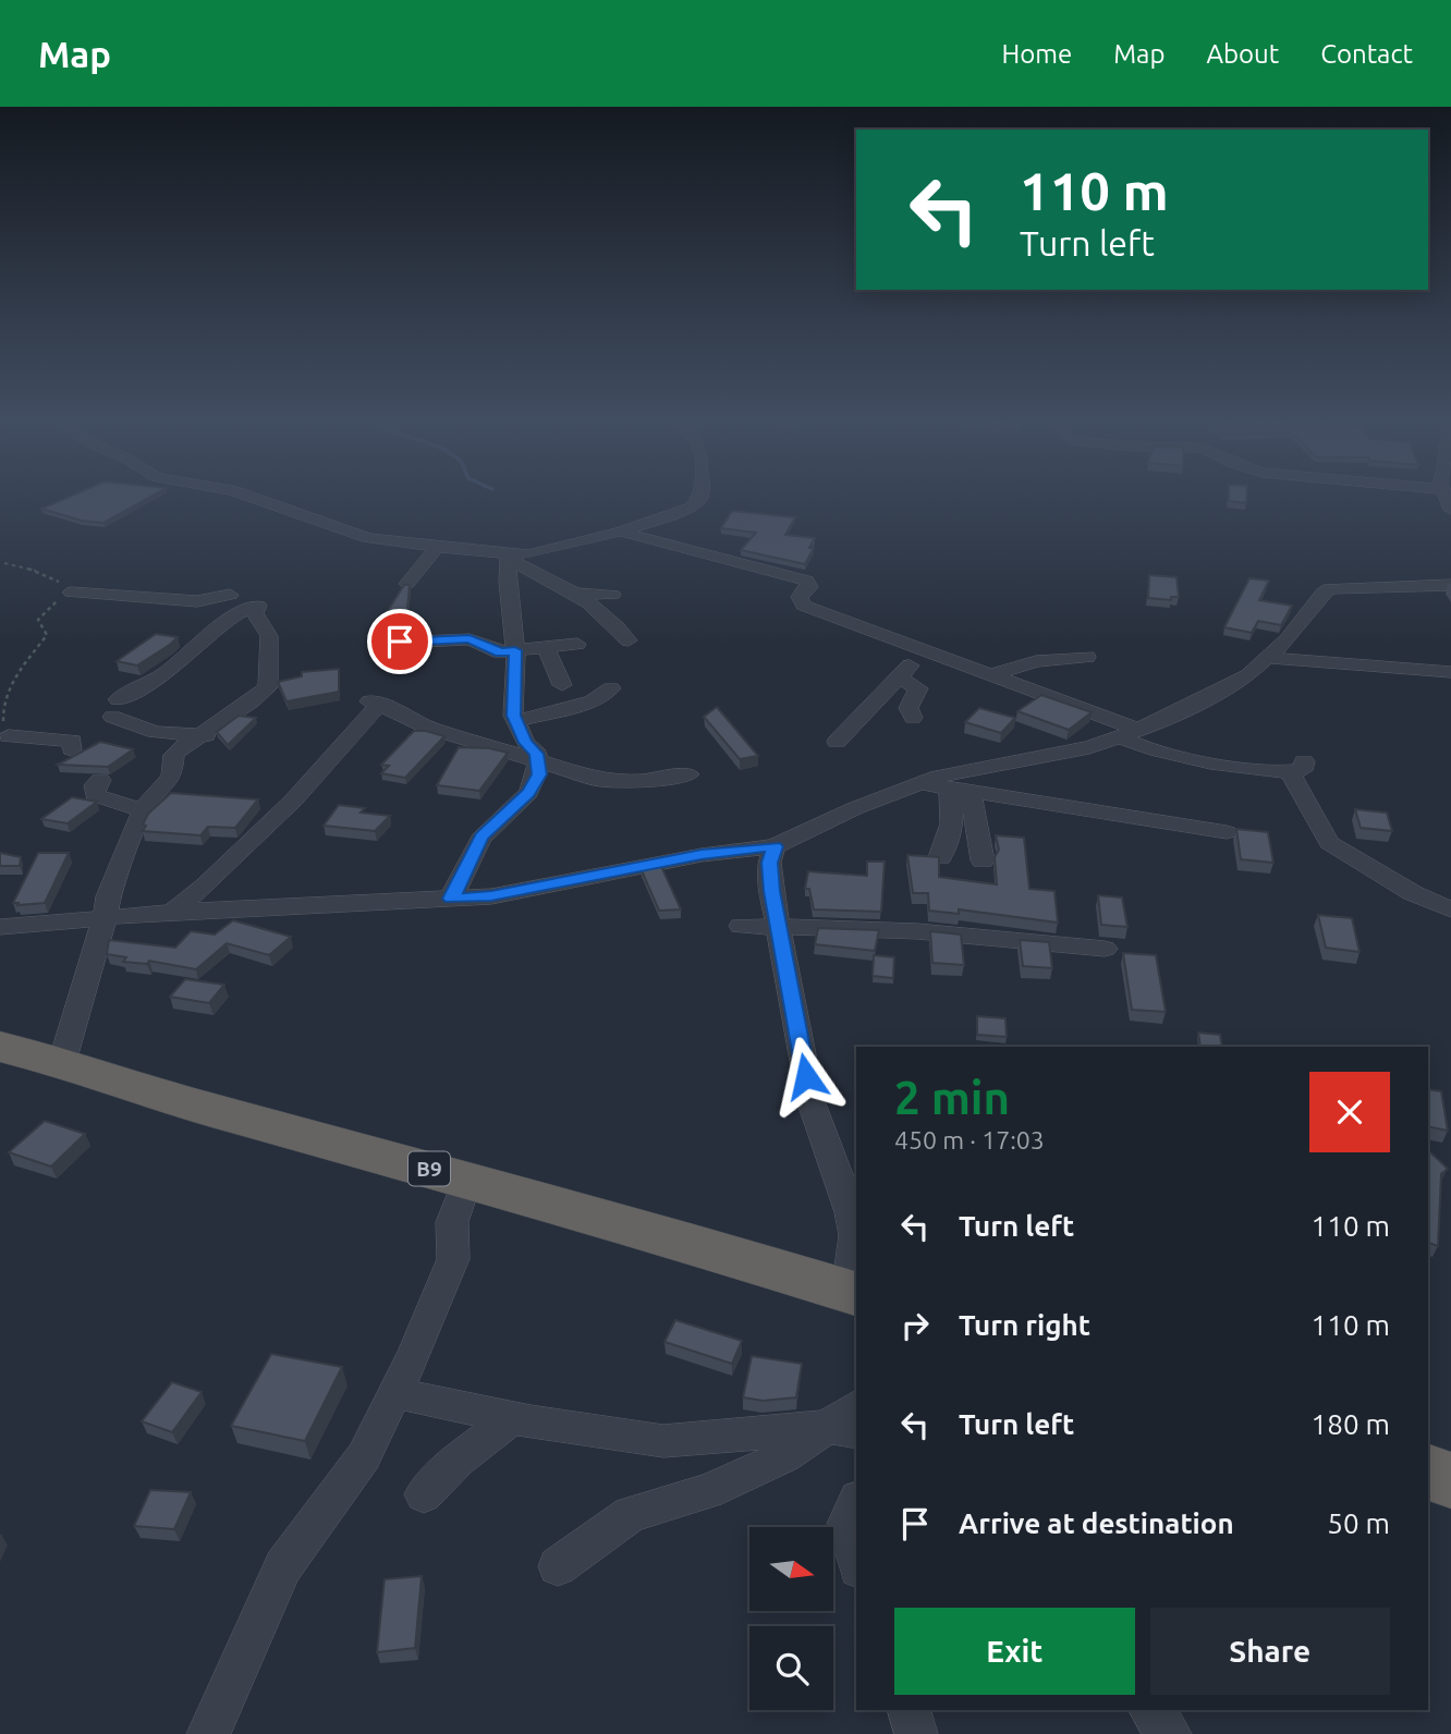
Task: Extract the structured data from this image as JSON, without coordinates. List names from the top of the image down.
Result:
{
  "streets": {
    "highway": ["B9"]
  },
  "north": "right",
  "page": {
    "header": "Map",
    "nav": [
      "Home",
      "Map",
      "About",
      "Contact"
    ],
    "turn": ["110 m", "Turn left"],
    "heading": ["2 min", "450 m · 17:03"],
    "list": [
      {
        "name": "Turn left",
        "value": "110 m"
      },
      {
        "name": "Turn right",
        "value": "110 m"
      },
      {
        "name": "Turn left",
        "value": "180 m"
      },
      {
        "name": "Arrive at destination",
        "value": "50 m"
      }
    ],
    "buttons": ["Exit", "Share"]
  }
}
